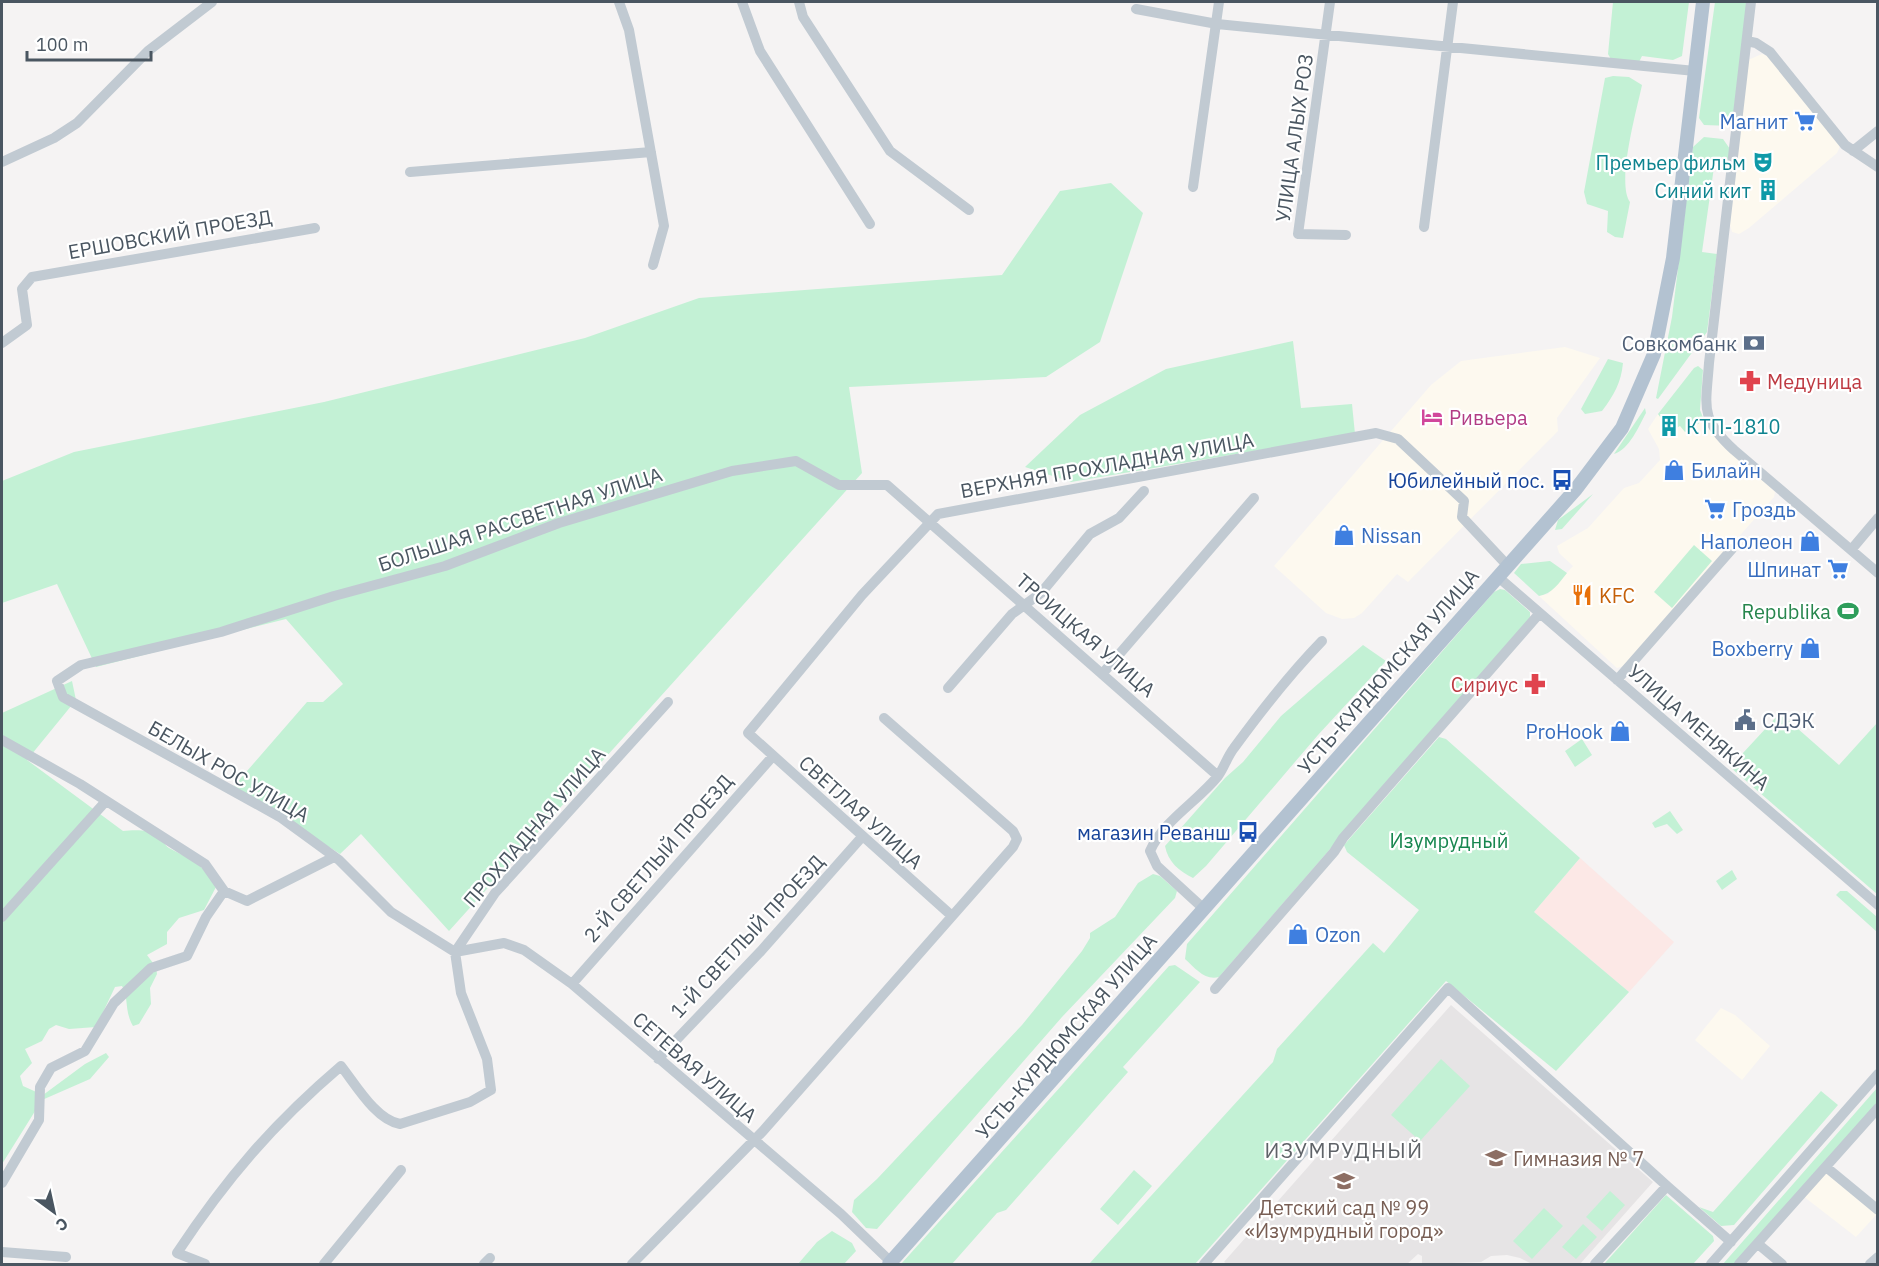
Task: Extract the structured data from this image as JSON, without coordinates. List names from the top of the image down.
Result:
{
  "streets": {
    "main road": ["УСТЬ-КУРДЮМСКАЯ УЛИЦА"],
    "street": [
      "УЛИЦА АЛЫХ РОЗ",
      "ЕРШОВСКИЙ ПРОЕЗД",
      "ВЕРХНЯЯ ПРОХЛАДНАЯ УЛИЦА",
      "БОЛЬШАЯ РАССВЕТНАЯ УЛИЦА",
      "ТРОИЦКАЯ УЛИЦА",
      "УЛИЦА МЕНЯКИНА",
      "БЕЛЫХ РОС УЛИЦА",
      "СВЕТЛАЯ УЛИЦА",
      "ПРОХЛАДНАЯ УЛИЦА",
      "2-Й СВЕТЛЫЙ ПРОЕЗД",
      "1-Й СВЕТЛЫЙ ПРОЕЗД",
      "СЕТЕВАЯ УЛИЦА"
    ]
  },
  "crossings": [
    ["ВЕРХНЯЯ ПРОХЛАДНАЯ УЛИЦА", "БОЛЬШАЯ РАССВЕТНАЯ УЛИЦА"],
    ["ВЕРХНЯЯ ПРОХЛАДНАЯ УЛИЦА", "ТРОИЦКАЯ УЛИЦА"],
    ["ВЕРХНЯЯ ПРОХЛАДНАЯ УЛИЦА", "УСТЬ-КУРДЮМСКАЯ УЛИЦА"],
    ["ВЕРХНЯЯ ПРОХЛАДНАЯ УЛИЦА", "СВЕТЛАЯ УЛИЦА"],
    ["БОЛЬШАЯ РАССВЕТНАЯ УЛИЦА", "ТРОИЦКАЯ УЛИЦА"],
    ["БОЛЬШАЯ РАССВЕТНАЯ УЛИЦА", "БЕЛЫХ РОС УЛИЦА"],
    ["УСТЬ-КУРДЮМСКАЯ УЛИЦА", "УЛИЦА МЕНЯКИНА"],
    ["УСТЬ-КУРДЮМСКАЯ УЛИЦА", "СЕТЕВАЯ УЛИЦА"],
    ["БЕЛЫХ РОС УЛИЦА", "ПРОХЛАДНАЯ УЛИЦА"],
    ["БЕЛЫХ РОС УЛИЦА", "СЕТЕВАЯ УЛИЦА"],
    ["СВЕТЛАЯ УЛИЦА", "2-Й СВЕТЛЫЙ ПРОЕЗД"],
    ["СВЕТЛАЯ УЛИЦА", "1-Й СВЕТЛЫЙ ПРОЕЗД"],
    ["ПРОХЛАДНАЯ УЛИЦА", "СЕТЕВАЯ УЛИЦА"],
    ["2-Й СВЕТЛЫЙ ПРОЕЗД", "СЕТЕВАЯ УЛИЦА"],
    ["1-Й СВЕТЛЫЙ ПРОЕЗД", "СЕТЕВАЯ УЛИЦА"]
  ],
  "districts": ["ИЗУМРУДНЫЙ"],
  "parks": ["Изумрудный"],
  "places": {
    "supermarket": ["Магнит", "Гроздь", "Шпинат"],
    "theatre": ["Премьер фильм"],
    "building": ["Синий кит", "КТП-1810"],
    "bank": ["Совкомбанк"],
    "pharmacy": ["Медуница", "Сириус"],
    "hotel": ["Ривьера"],
    "shop": [
      "Билайн",
      "Nissan",
      "Наполеон",
      "Boxberry",
      "ProHook",
      "Ozon"
    ],
    "bus stop": ["Юбилейный пос.", "магазин Реванш"],
    "restaurant": ["KFC"],
    "sports": ["Republika"],
    "public building": ["СДЭК"],
    "school or university": ["Гимназия № 7", "Детский сад № 99 «Изумрудный город»"]
  },
  "scale_bar": "100 m",
  "north": "bottom right"
}
